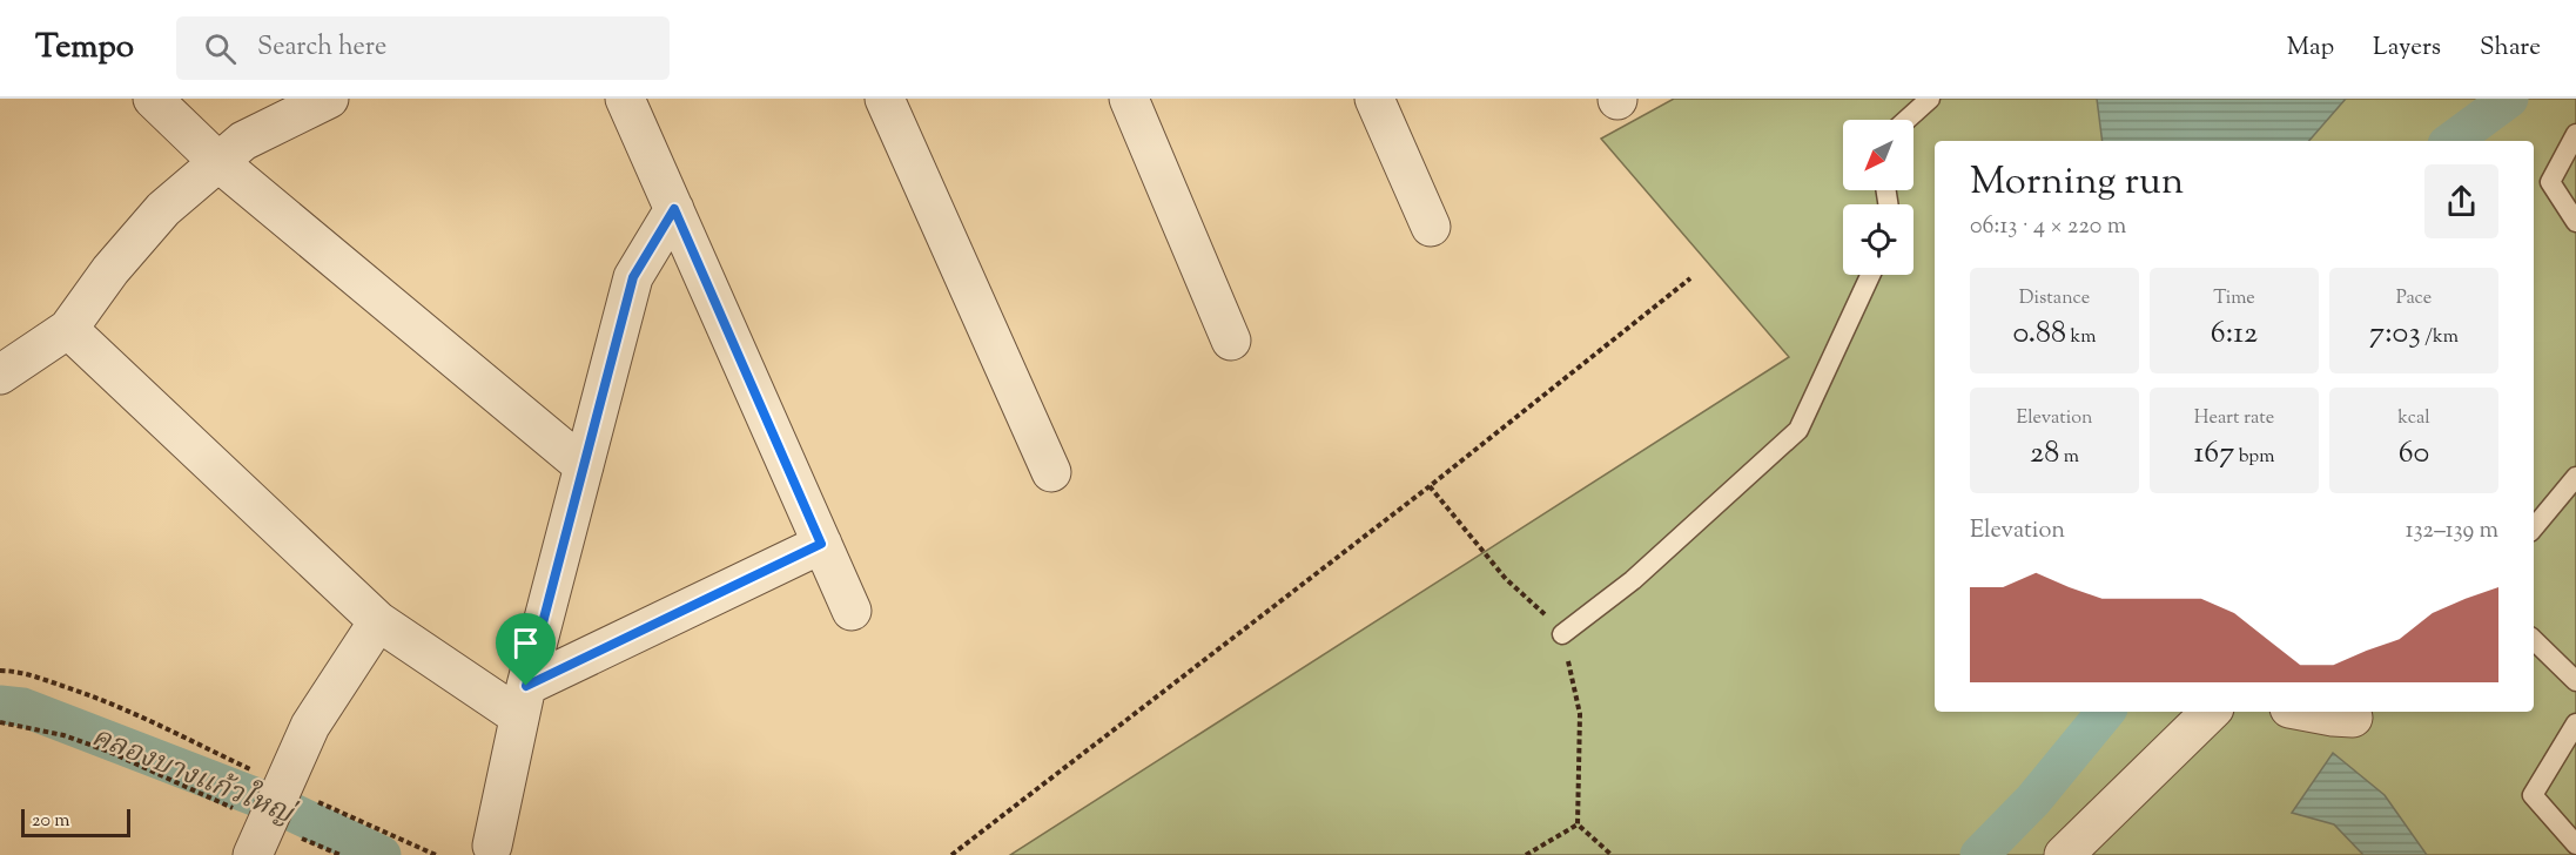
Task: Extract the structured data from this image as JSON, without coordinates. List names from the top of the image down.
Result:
{
  "water": ["คลองบางแก้วใหญ่"],
  "scale_bar": "20 m",
  "north": "bottom left",
  "page": {
    "header": "Tempo",
    "search": "Search here",
    "nav": ["Map", "Layers", "Share"],
    "heading": ["Morning run", "06:13 · 4 × 220 m"],
    "stats": [
      ["Distance", "0.88 km"],
      ["Time", "6:12"],
      ["Pace", "7:03 /km"],
      ["Elevation", "28 m"],
      ["Heart rate", "167 bpm"],
      ["kcal", "60"]
    ],
    "chart": ["Elevation", "132–139 m"],
    "scale": "20 m"
  }
}
